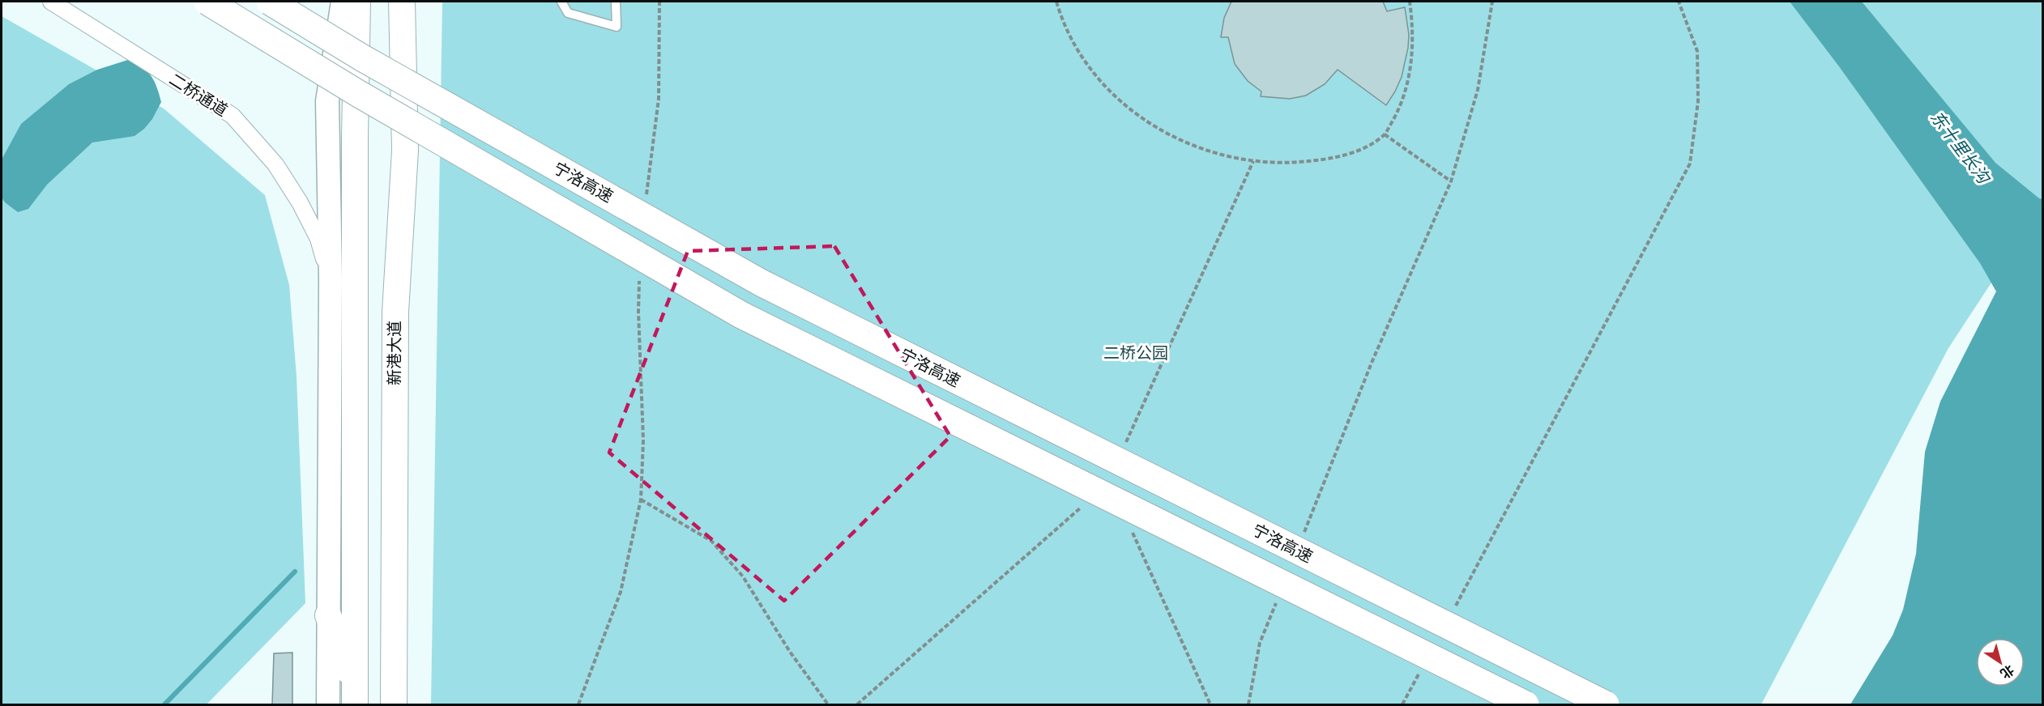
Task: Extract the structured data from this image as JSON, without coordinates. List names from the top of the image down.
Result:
{
  "streets": {
    "highway": ["宁洛高速"],
    "main road": ["新港大道"],
    "street": ["二桥通道"]
  },
  "water": ["东十里长沟"],
  "parks": ["二桥公园"],
  "north": "bottom right"
}
